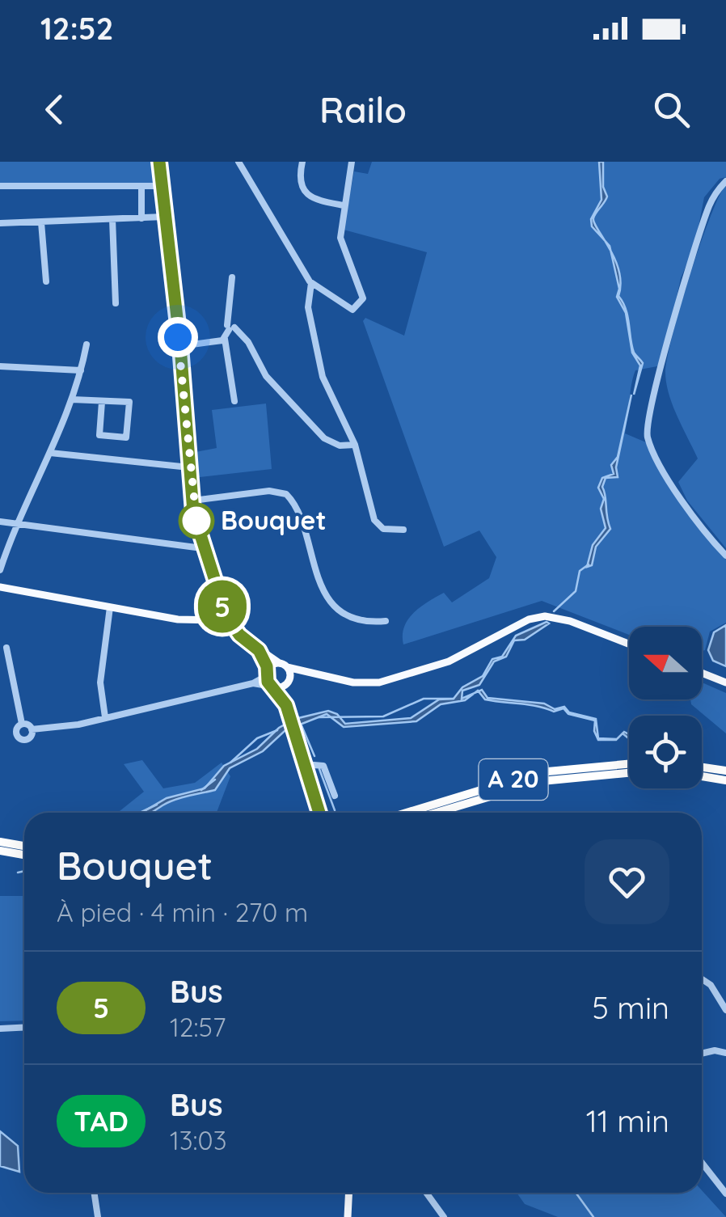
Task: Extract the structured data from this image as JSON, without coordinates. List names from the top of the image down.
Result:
{
  "streets": {
    "highway": ["A 20"]
  },
  "places": ["Bouquet"],
  "lines": ["bus line 5"],
  "north": "left",
  "page": {
    "status": "12:52",
    "header": "Railo",
    "on_map": "5",
    "heading": ["Bouquet", "À pied · 4 min · 270 m"],
    "list": [
      {
        "mark": "5",
        "name": "Bus",
        "note": "12:57",
        "value": "5 min"
      },
      {
        "mark": "TAD",
        "name": "Bus",
        "note": "13:03",
        "value": "11 min"
      }
    ]
  }
}
